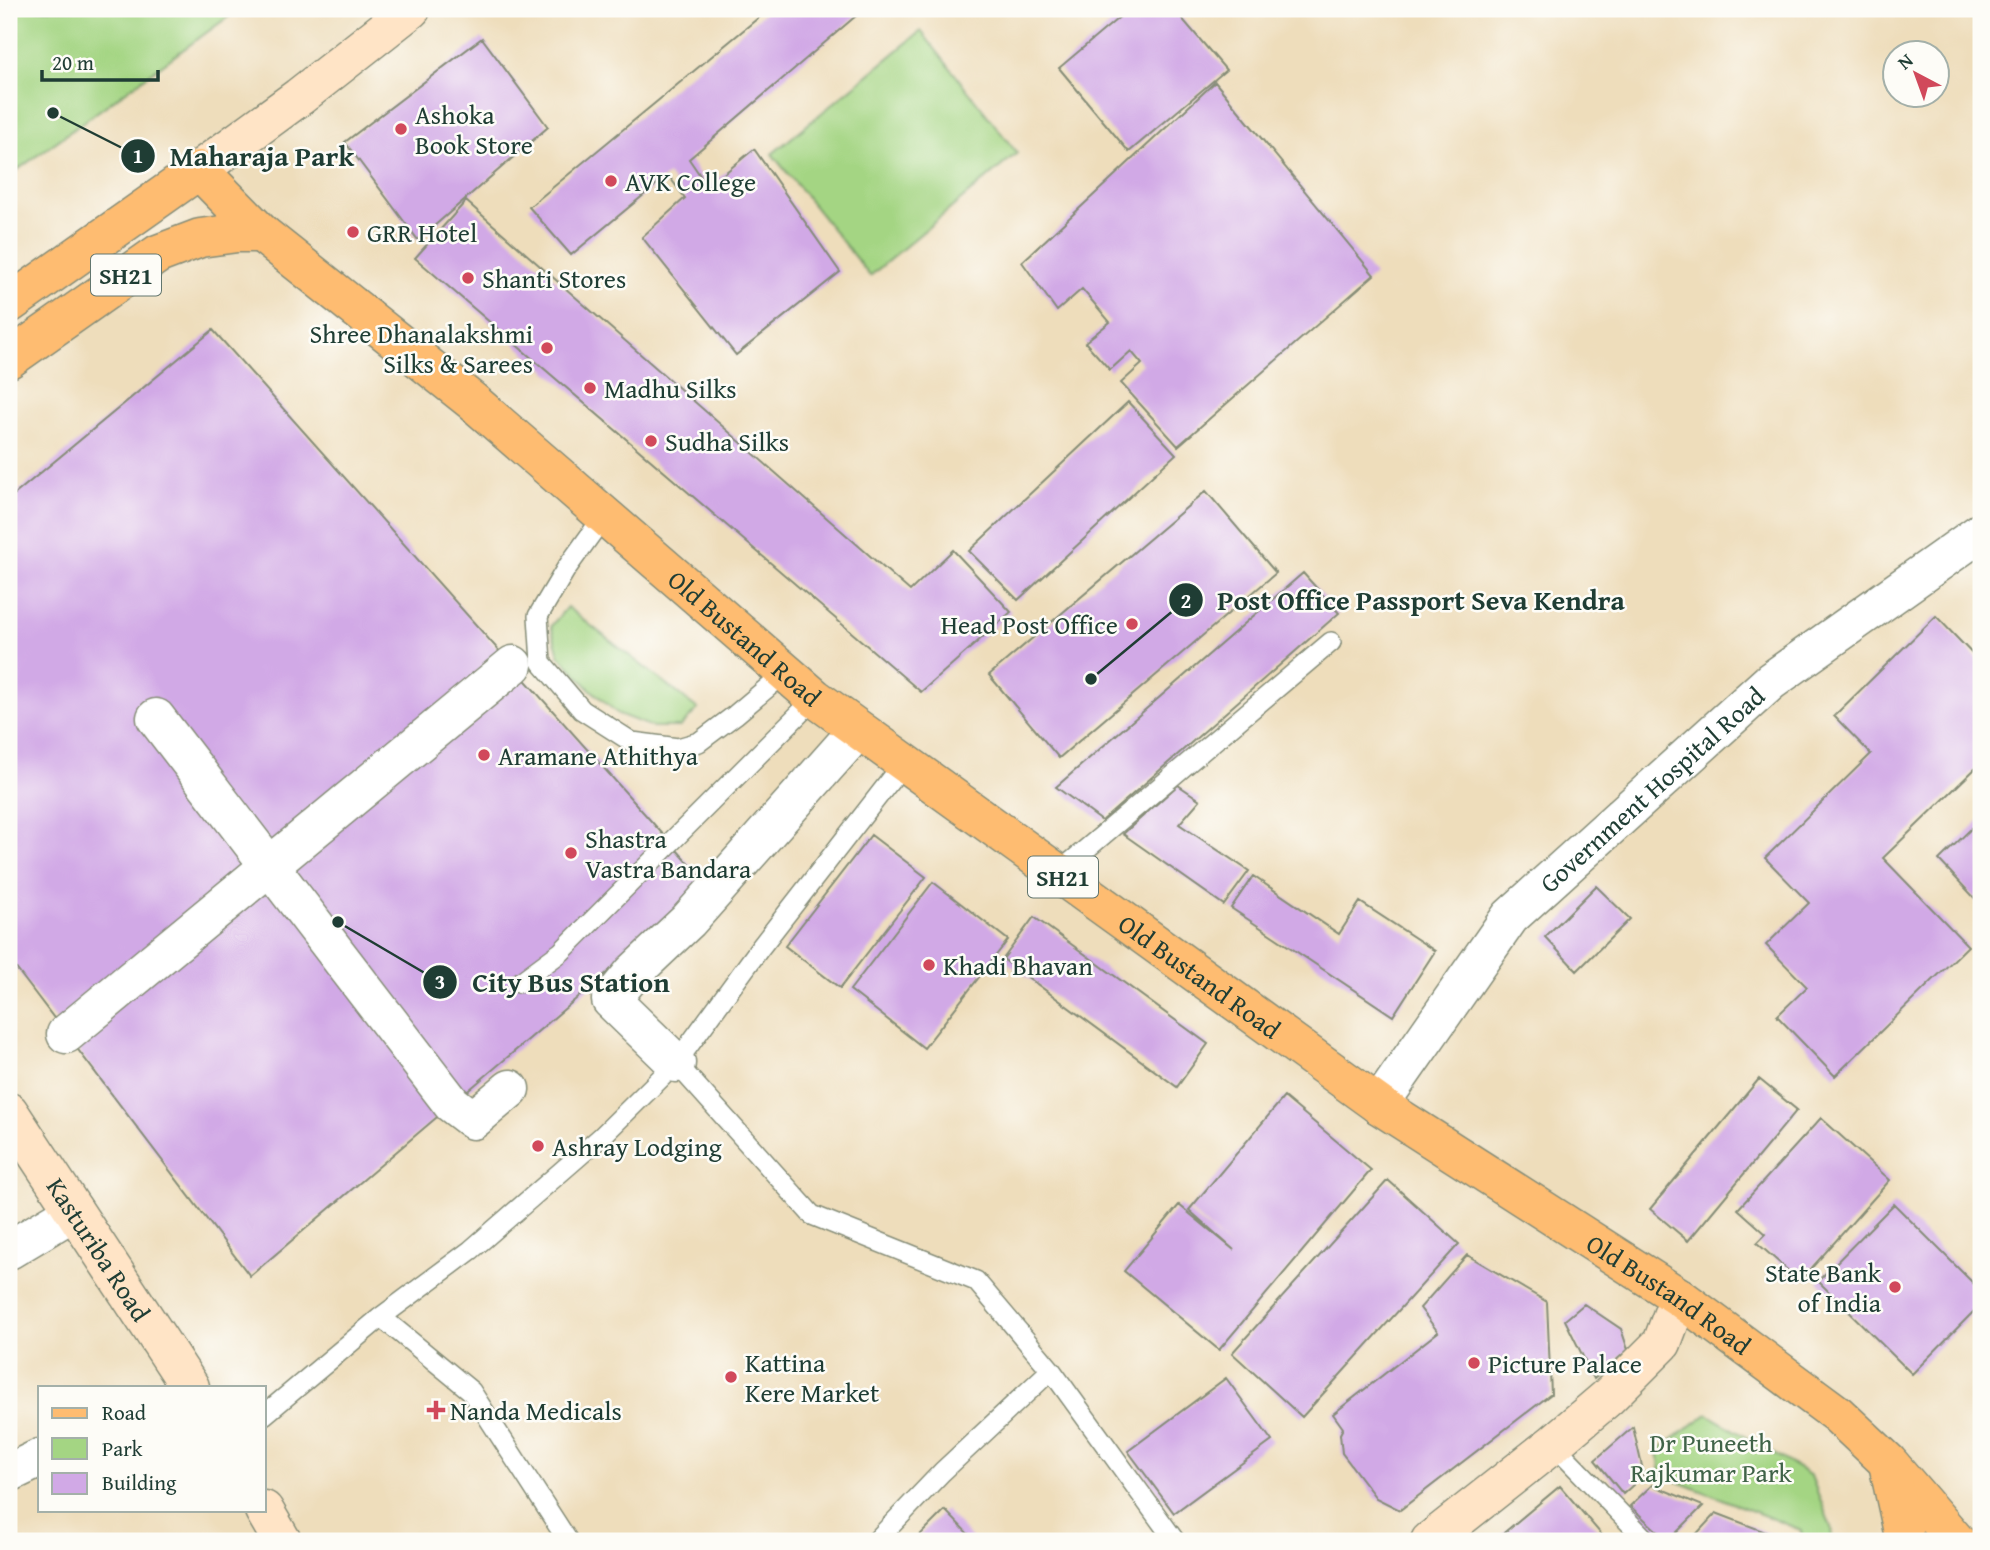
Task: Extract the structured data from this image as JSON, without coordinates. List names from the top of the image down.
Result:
{
  "streets": {
    "main road": ["SH21", "Old Bustand Road"],
    "street": ["Government Hospital Road", "Kasturiba Road"]
  },
  "crossings": [
    ["SH21", "Old Bustand Road"],
    ["Old Bustand Road", "Government Hospital Road"]
  ],
  "parks": ["Dr Puneeth Rajkumar Park"],
  "places": {
    "other": [
      "Maharaja Park",
      "Ashoka Book Store",
      "AVK College",
      "GRR Hotel",
      "Shanti Stores",
      "Shree Dhanalakshmi Silks & Sarees",
      "Madhu Silks",
      "Sudha Silks",
      "Head Post Office",
      "Post Office Passport Seva Kendra",
      "Aramane Athithya",
      "Shastra Vastra Bandara",
      "City Bus Station",
      "Khadi Bhavan",
      "Ashray Lodging",
      "State Bank of India",
      "Picture Palace",
      "Kattina Kere Market"
    ],
    "health": ["Nanda Medicals"]
  },
  "legend": ["Road", "Park", "Building"],
  "scale_bar": "20 m",
  "north": "top left"
}
